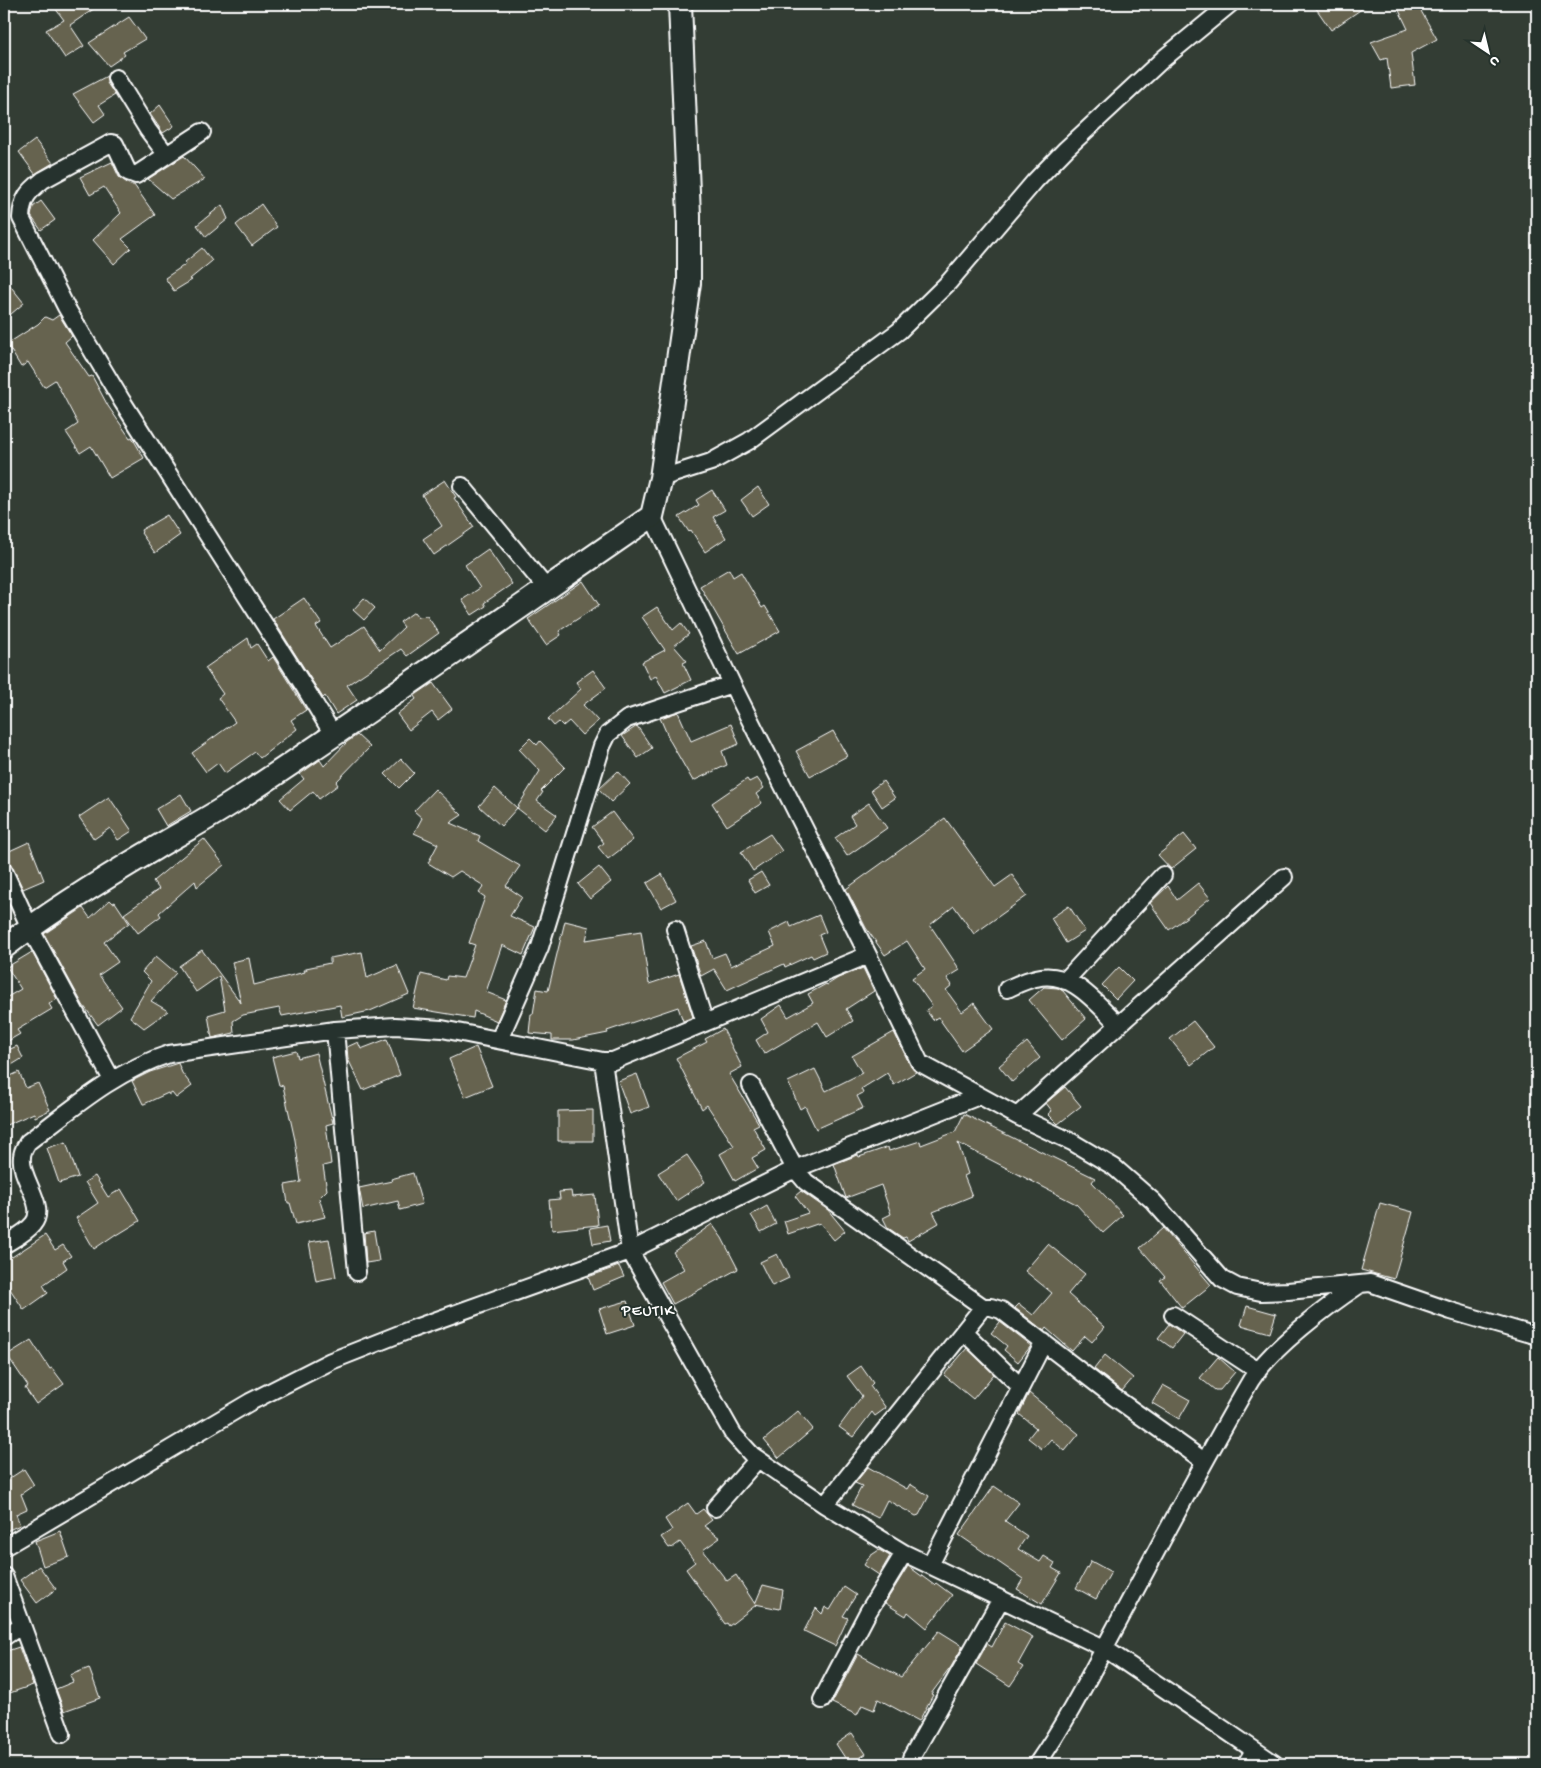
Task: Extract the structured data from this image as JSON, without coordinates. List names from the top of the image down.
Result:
{
  "districts": ["PEUTIK"],
  "north": "bottom right"
}
